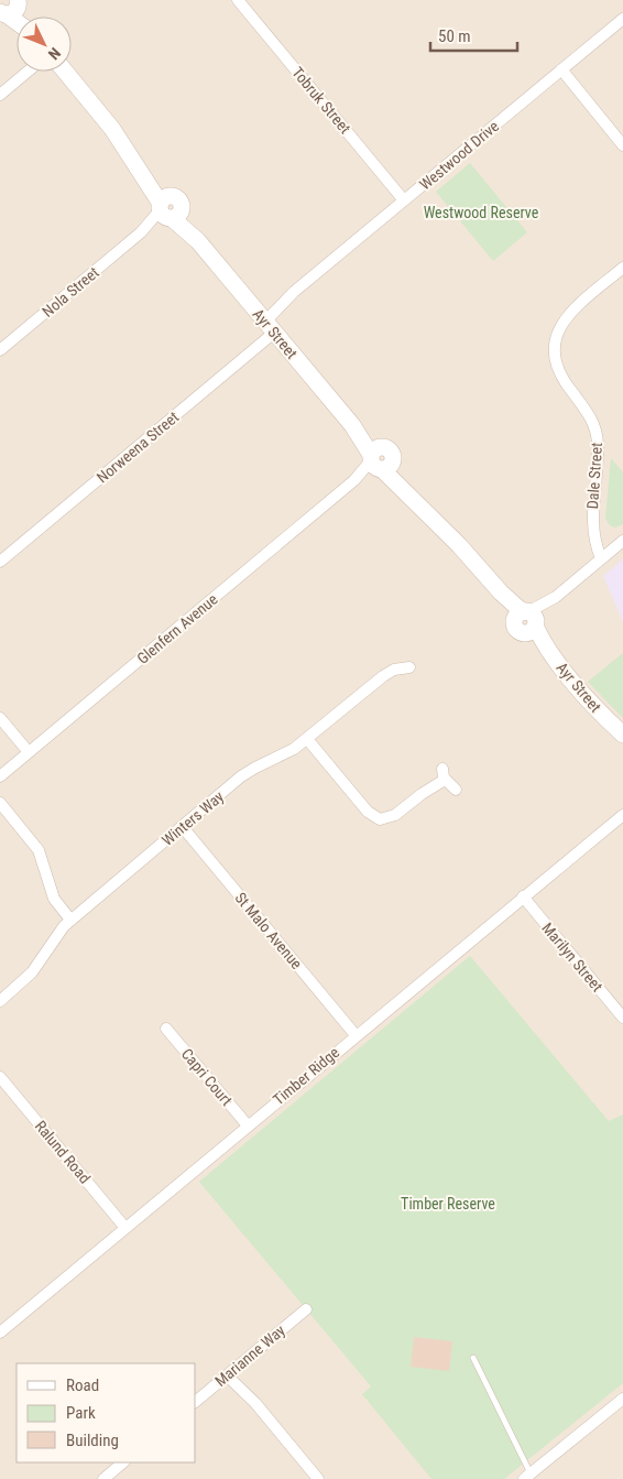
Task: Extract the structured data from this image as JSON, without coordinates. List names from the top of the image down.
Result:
{
  "streets": {
    "street": [
      "Tobruk Street",
      "Westwood Drive",
      "Nola Street",
      "Ayr Street",
      "Norweena Street",
      "Dale Street",
      "Glenfern Avenue",
      "Winters Way",
      "St Malo Avenue",
      "Marilyn Street",
      "Timber Ridge",
      "Capri Court",
      "Ralund Road",
      "Marianne Way"
    ]
  },
  "crossings": [
    ["Tobruk Street", "Westwood Drive"],
    ["Westwood Drive", "Ayr Street"],
    ["Westwood Drive", "Norweena Street"],
    ["Nola Street", "Ayr Street"],
    ["Ayr Street", "Norweena Street"],
    ["Ayr Street", "Glenfern Avenue"],
    ["Winters Way", "St Malo Avenue"],
    ["St Malo Avenue", "Timber Ridge"],
    ["Marilyn Street", "Timber Ridge"],
    ["Timber Ridge", "Capri Court"],
    ["Timber Ridge", "Ralund Road"]
  ],
  "parks": ["Westwood Reserve", "Timber Reserve"],
  "legend": ["Road", "Park", "Building"],
  "scale_bar": "50 m",
  "north": "bottom right"
}
